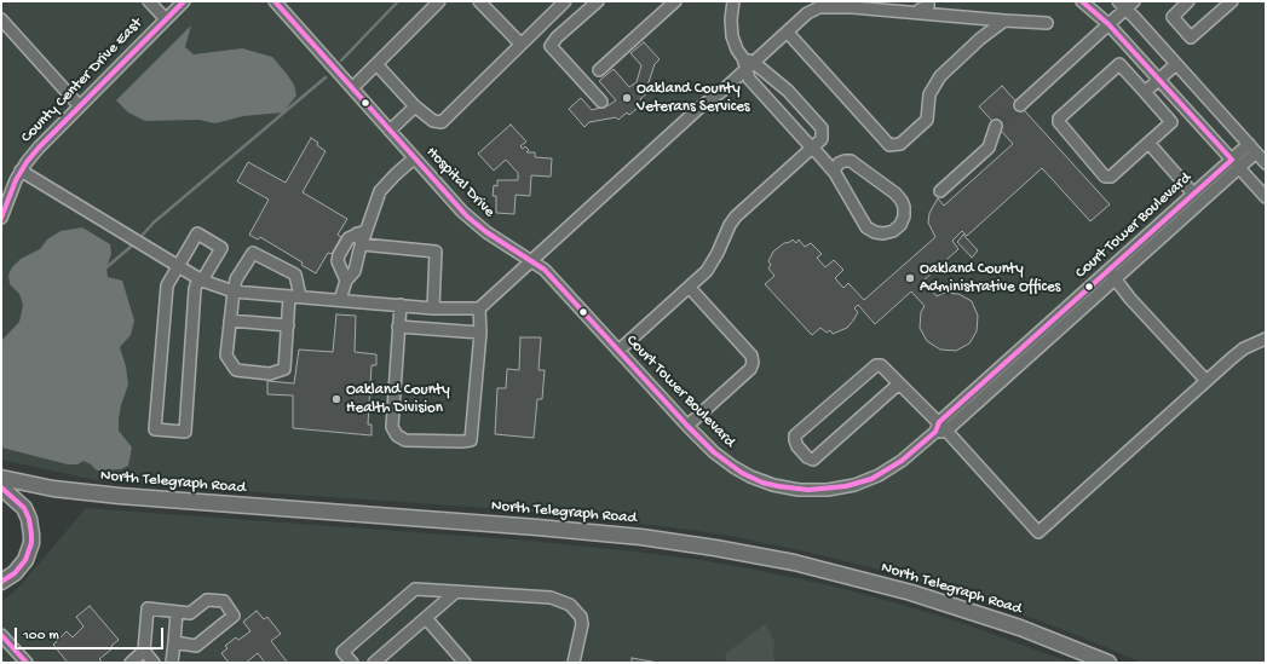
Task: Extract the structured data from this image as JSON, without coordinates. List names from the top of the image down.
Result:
{
  "streets": {
    "main road": ["North Telegraph Road"],
    "street": ["County Center Drive East", "Hospital Drive", "Court Tower Boulevard"]
  },
  "crossings": [
    ["Hospital Drive", "Court Tower Boulevard"]
  ],
  "places": ["Oakland County Veterans Services", "Oakland County Administrative Offices", "Oakland County Health Division"],
  "scale_bar": "100 m"
}
